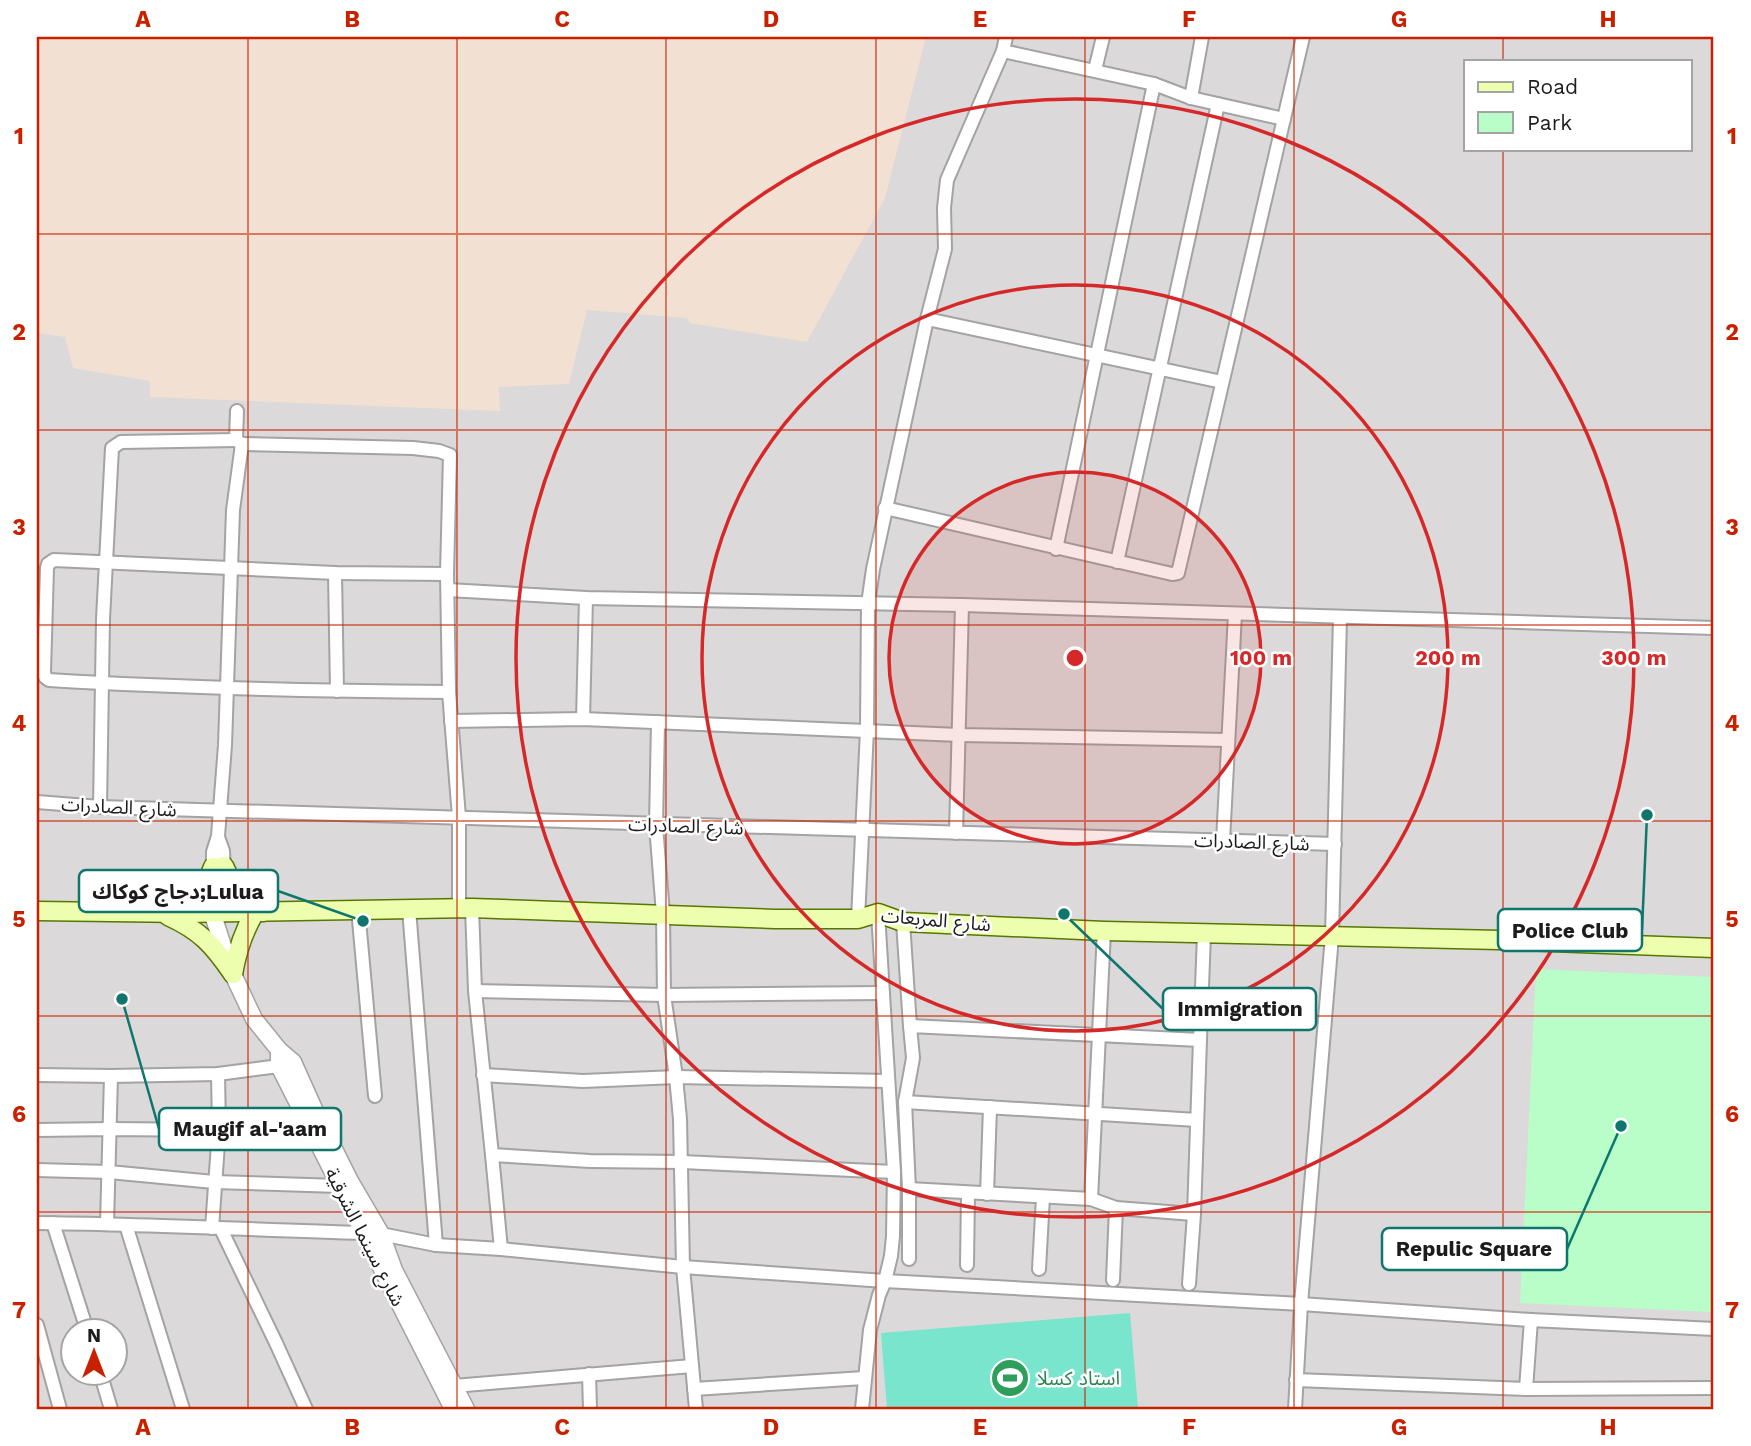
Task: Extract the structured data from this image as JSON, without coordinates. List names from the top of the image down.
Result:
{
  "streets": {
    "main road": ["شارع المربعات"],
    "street": ["شارع الصادرات", "شارع سينما الشرقية"]
  },
  "places": {
    "other": [
      "Police Club",
      "Immigration",
      "دجاج كوكاك;Lulua",
      "Maugif al-'aam",
      "Repulic Square"
    ],
    "sports": ["استاد كسلا"]
  },
  "legend": ["Road", "Park"],
  "north": "top",
  "grid": {
    "columns": [
      "A",
      "B",
      "C",
      "D",
      "E",
      "F",
      "G",
      "H"
    ],
    "rows": [
      "1",
      "2",
      "3",
      "4",
      "5",
      "6",
      "7"
    ]
  },
  "rings": ["100 m", "200 m", "300 m"]
}
